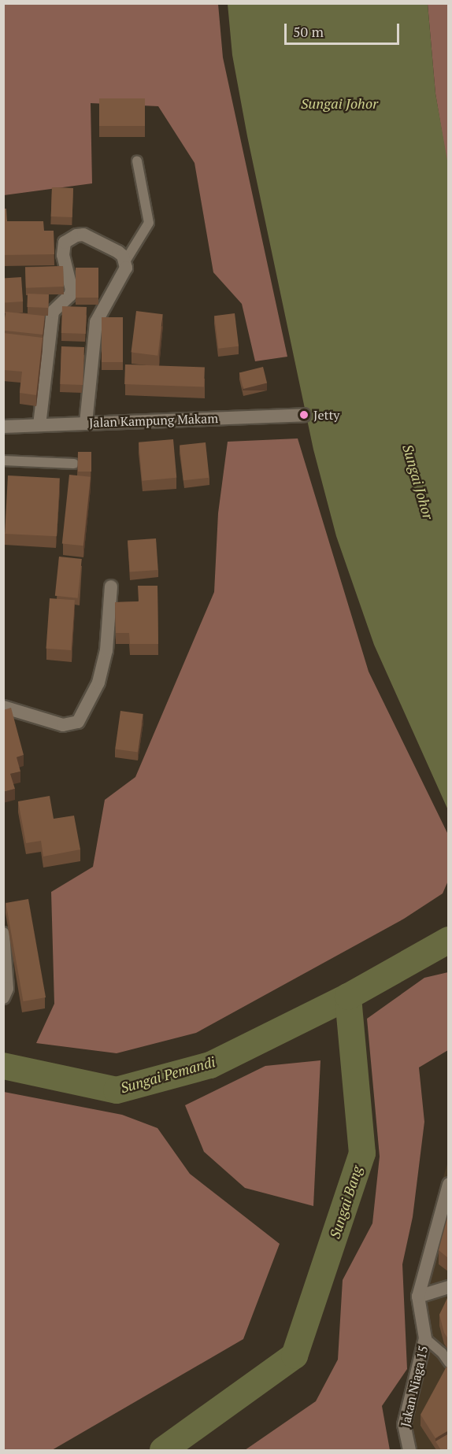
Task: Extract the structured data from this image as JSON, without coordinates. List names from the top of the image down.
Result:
{
  "streets": {
    "street": ["Jalan Kampung Makam", "Jakan Niaga 15"]
  },
  "water": ["Sungai Johor", "Sungai Pemandi", "Sungai Bang"],
  "places": ["Jetty"],
  "scale_bar": "50 m"
}
